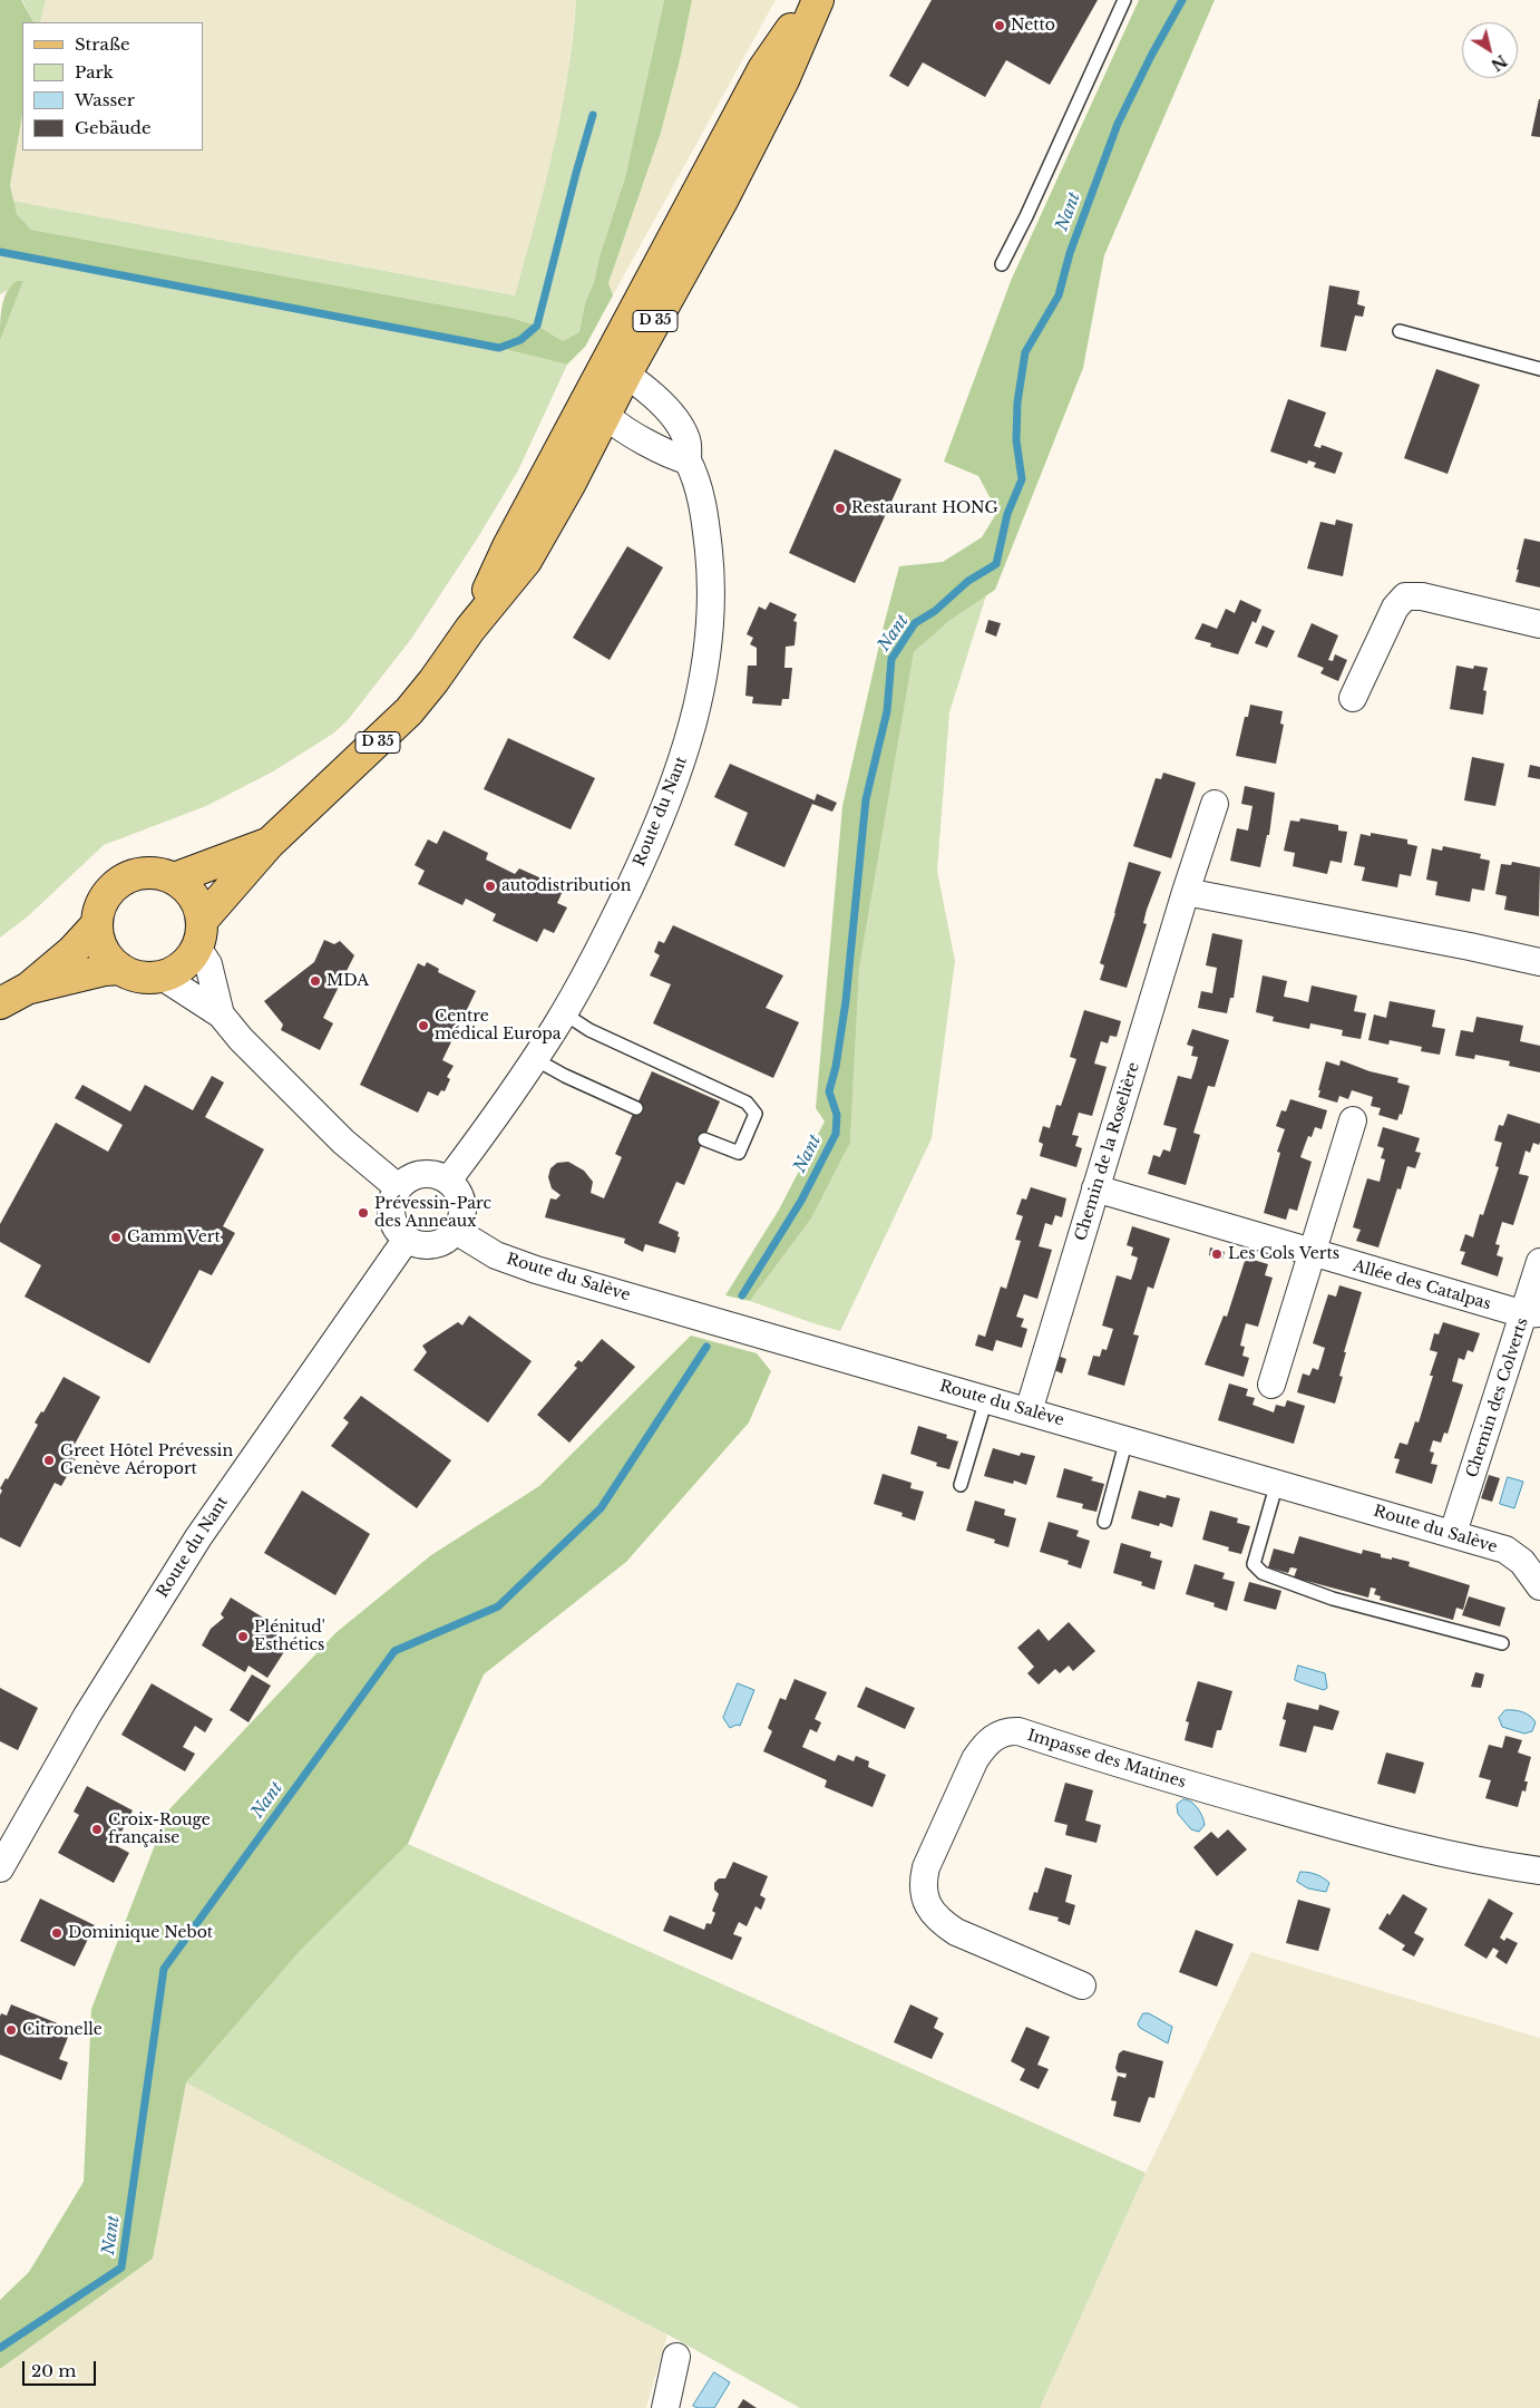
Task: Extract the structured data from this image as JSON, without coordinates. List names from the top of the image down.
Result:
{
  "streets": {
    "main road": ["D 35"],
    "street": [
      "Route du Nant",
      "Chemin de la Roselière",
      "Route du Salève",
      "Allée des Catalpas",
      "Chemin des Colverts",
      "Impasse des Matines"
    ]
  },
  "crossings": [
    ["D 35", "Route du Nant"],
    ["Route du Nant", "Route du Salève"],
    ["Chemin de la Roselière", "Route du Salève"],
    ["Chemin de la Roselière", "Allée des Catalpas"],
    ["Route du Salève", "Chemin des Colverts"],
    ["Allée des Catalpas", "Chemin des Colverts"]
  ],
  "water": ["Nant"],
  "places": [
    "Netto",
    "Restaurant HONG",
    "autodistribution",
    "MDA",
    "Centre médical Europa",
    "Prévessin-Parc des Anneaux",
    "Gamm Vert",
    "Les Cols Verts",
    "Greet Hôtel Prévessin Genève Aéroport",
    "Plénitud' Esthétics",
    "Croix-Rouge française",
    "Dominique Nebot",
    "Citronelle"
  ],
  "legend": [
    "Straße",
    "Park",
    "Wasser",
    "Gebäude"
  ],
  "scale_bar": "20 m",
  "north": "bottom right"
}
